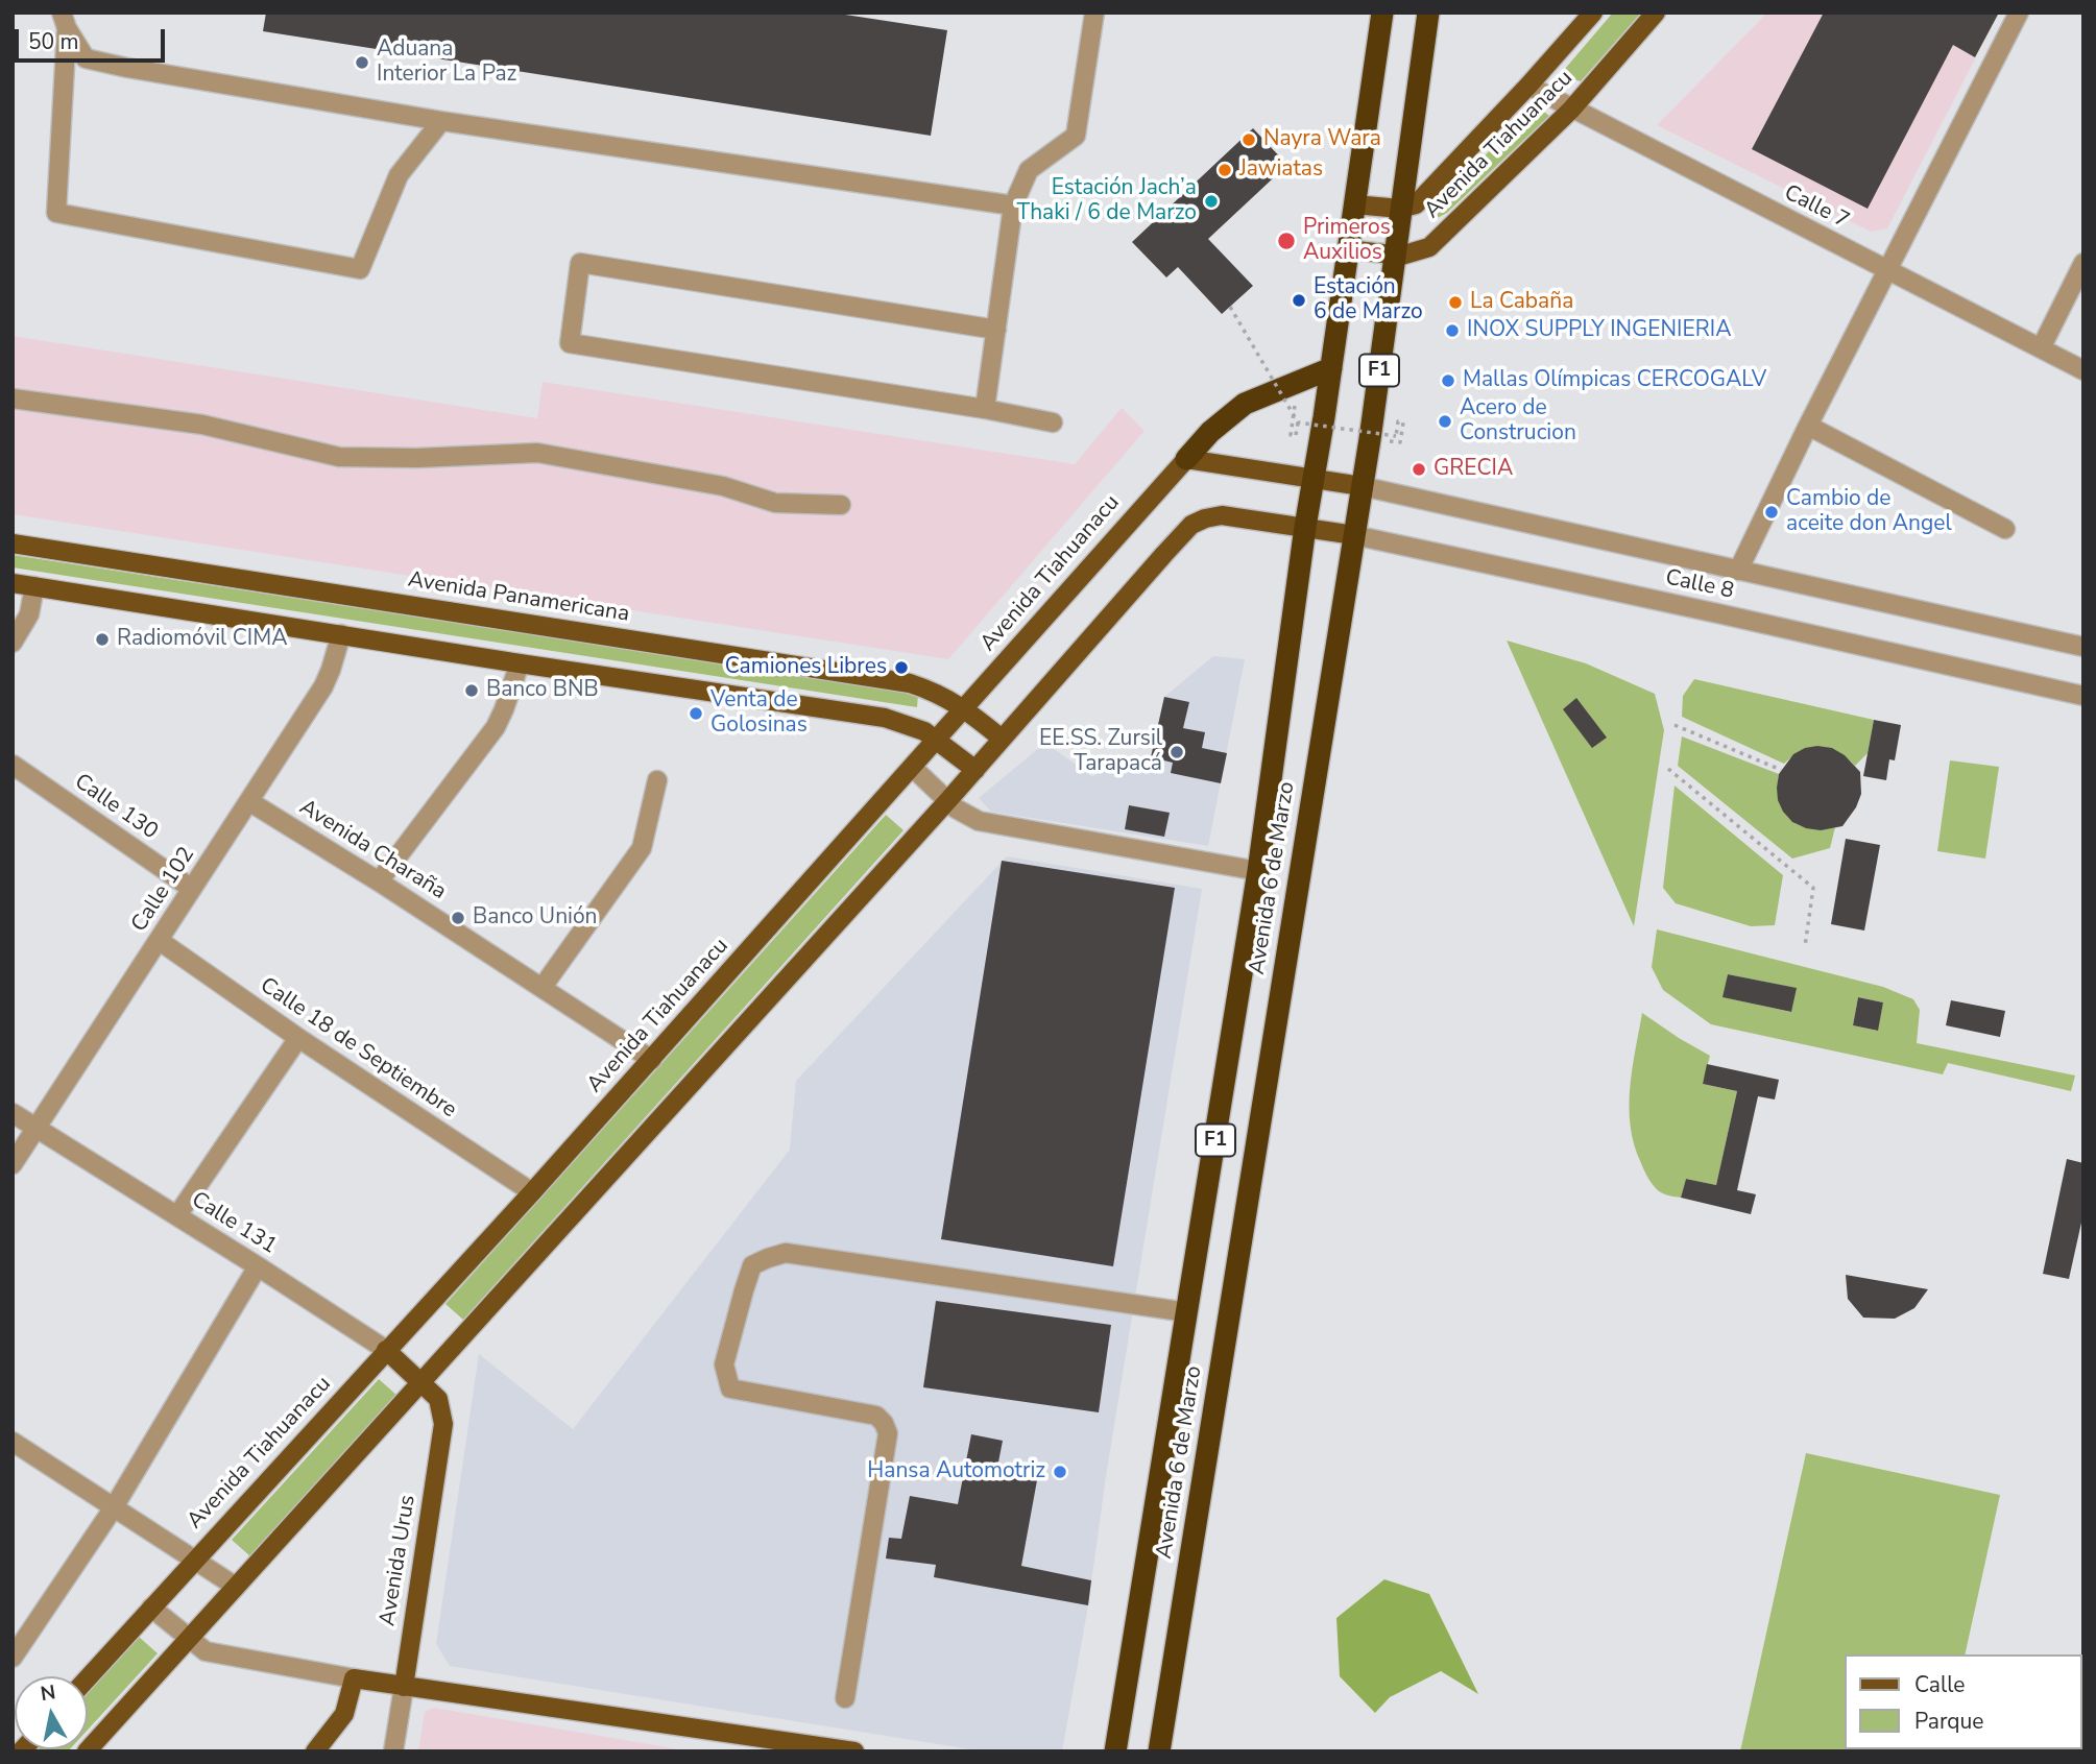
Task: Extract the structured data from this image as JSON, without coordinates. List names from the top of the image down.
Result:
{
  "streets": {
    "highway": ["F1", "Avenida 6 de Marzo"],
    "main road": [
      "Avenida Tiahuanacu",
      "Calle 8",
      "Avenida Panamericana",
      "Calle 131",
      "Avenida Urus"
    ],
    "street": [
      "Calle 7",
      "Calle 130",
      "Avenida Charaña",
      "Calle 102",
      "Calle 18 de Septiembre"
    ]
  },
  "crossings": [
    ["Avenida Tiahuanacu", "Calle 7"],
    ["Avenida Tiahuanacu", "Avenida Panamericana"],
    ["Avenida Tiahuanacu", "Avenida Charaña"],
    ["Avenida Tiahuanacu", "Avenida 6 de Marzo"],
    ["Avenida Tiahuanacu", "Calle 18 de Septiembre"],
    ["Avenida Tiahuanacu", "Calle 131"],
    ["Calle 8", "Avenida 6 de Marzo"],
    ["Calle 130", "Calle 102"],
    ["Avenida Charaña", "Calle 102"],
    ["Calle 102", "Calle 18 de Septiembre"],
    ["Calle 102", "Calle 131"],
    ["Calle 131", "Avenida Urus"]
  ],
  "places": [
    "Aduana Interior La Paz",
    "Nayra Wara",
    "Jawiatas",
    "Estación Jach’a Thaki / 6 de Marzo",
    "Primeros Auxilios",
    "Estación 6 de Marzo",
    "La Cabaña",
    "INOX SUPPLY INGENIERIA",
    "Mallas Olímpicas CERCOGALV",
    "Acero de Construcion",
    "GRECIA",
    "Cambio de aceite don Angel",
    "Radiomóvil CIMA",
    "Camiones Libres",
    "Banco BNB",
    "Venta de Golosinas",
    "EE.SS. Zursil Tarapacá",
    "Banco Unión",
    "Hansa Automotriz"
  ],
  "legend": ["Calle", "Parque"],
  "scale_bar": "50 m",
  "north": "top"
}
